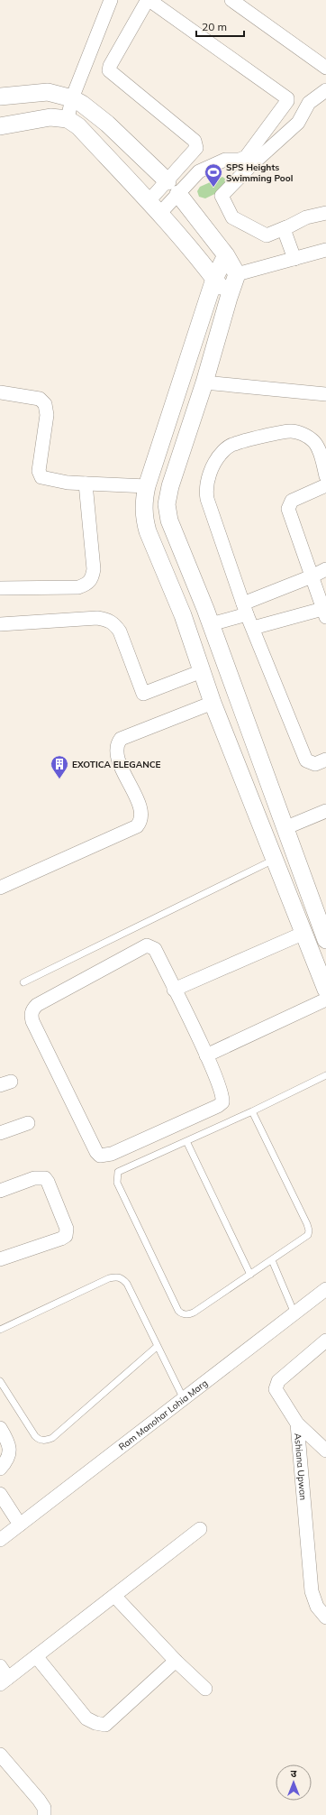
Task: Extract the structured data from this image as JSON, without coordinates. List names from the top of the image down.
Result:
{
  "streets": {
    "street": ["Ram Manohar Lohia Marg", "Ashiana Upwan"]
  },
  "places": {
    "sports": ["SPS Heights Swimming Pool"],
    "building": ["EXOTICA ELEGANCE"]
  },
  "scale_bar": "20 m",
  "north": "top"
}
